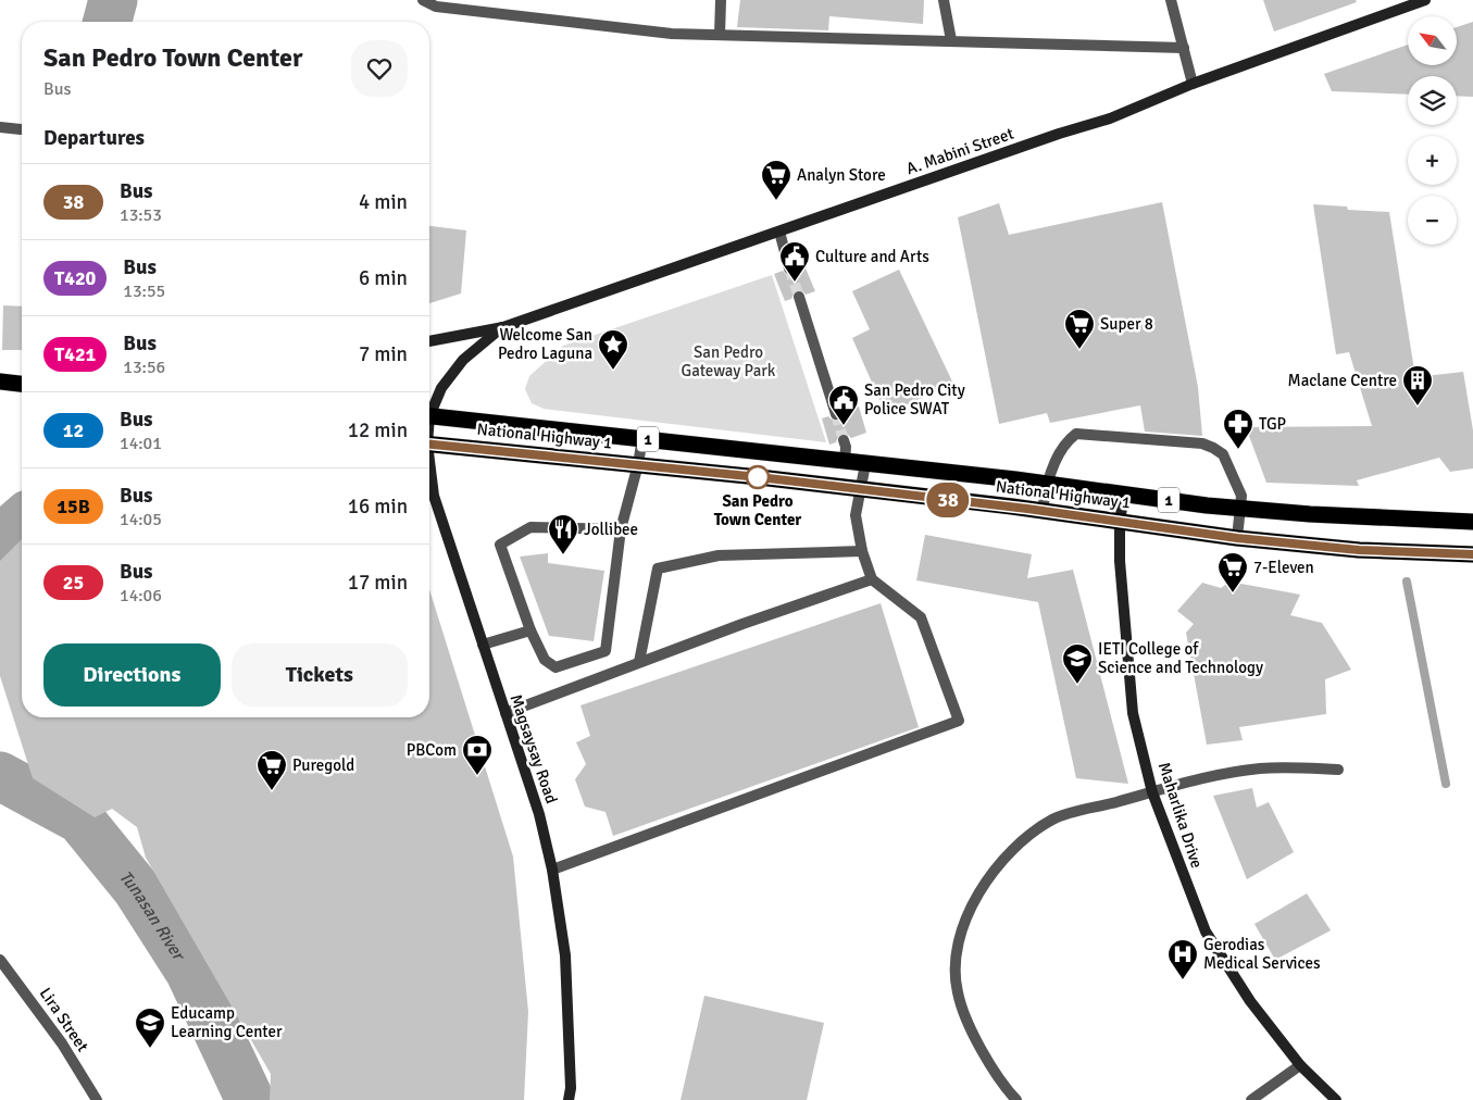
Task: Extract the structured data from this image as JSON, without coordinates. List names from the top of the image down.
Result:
{
  "streets": {
    "highway": ["National Highway 1", "1"],
    "main road": ["A. Mabini Street", "Magsaysay Road", "Maharlika Drive"],
    "street": ["Lira Street"]
  },
  "crossings": [
    ["National Highway 1", "Maharlika Drive"]
  ],
  "water": ["Tunasan River"],
  "parks": ["San Pedro Gateway Park"],
  "places": {
    "supermarket": [
      "Analyn Store",
      "Super 8",
      "7-Eleven",
      "Puregold"
    ],
    "public building": ["Culture and Arts", "San Pedro City Police SWAT"],
    "place": ["Welcome San Pedro Laguna"],
    "building": ["Maclane Centre"],
    "pharmacy": ["TGP"],
    "other": ["San Pedro Town Center"],
    "restaurant": ["Jollibee"],
    "school or university": ["IETI College of Science and Technology", "Educamp Learning Center"],
    "bank": ["PBCom"],
    "hospital": ["Gerodias Medical Services"]
  },
  "lines": ["bus line 38"],
  "north": "top left",
  "page": {
    "on_map": "38",
    "map_buttons": ["+", "−"],
    "heading": [
      ["San Pedro Town Center", "Bus"],
      "Departures"
    ],
    "list": [
      {
        "mark": "38",
        "name": "Bus",
        "note": "13:53",
        "value": "4 min"
      },
      {
        "mark": "T420",
        "name": "Bus",
        "note": "13:55",
        "value": "6 min"
      },
      {
        "mark": "T421",
        "name": "Bus",
        "note": "13:56",
        "value": "7 min"
      },
      {
        "mark": "12",
        "name": "Bus",
        "note": "14:01",
        "value": "12 min"
      },
      {
        "mark": "15B",
        "name": "Bus",
        "note": "14:05",
        "value": "16 min"
      },
      {
        "mark": "25",
        "name": "Bus",
        "note": "14:06",
        "value": "17 min"
      }
    ],
    "buttons": ["Directions", "Tickets"]
  }
}
